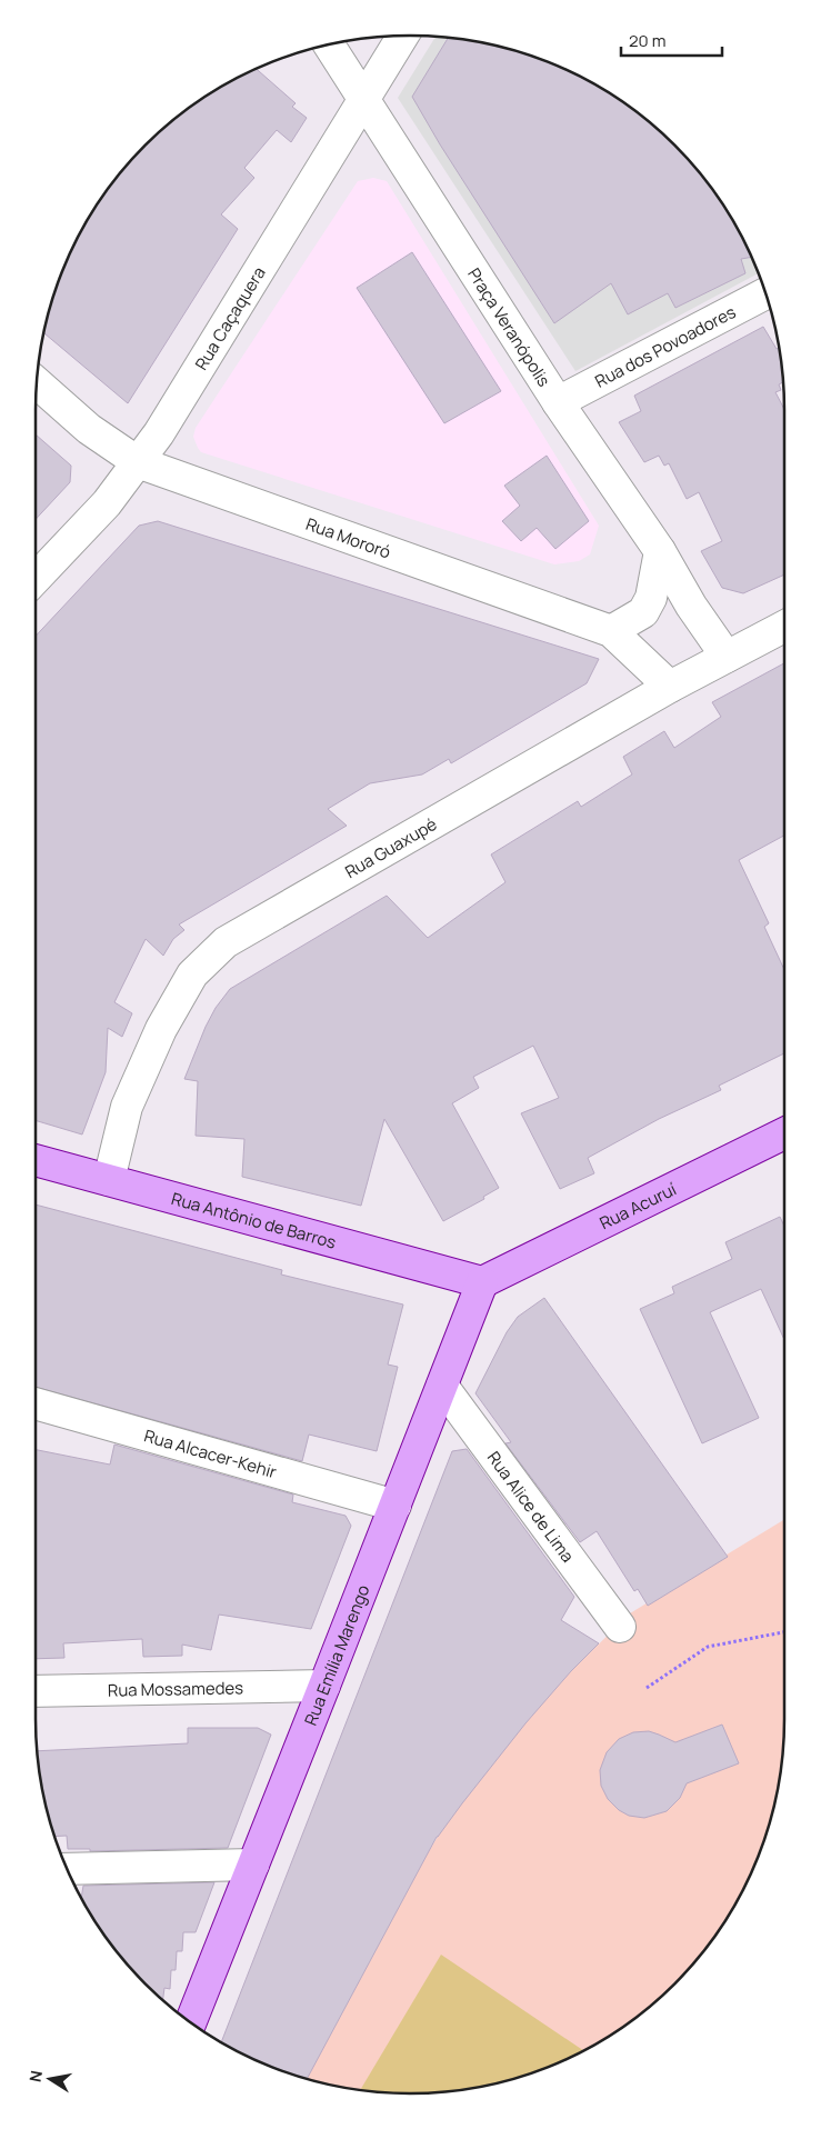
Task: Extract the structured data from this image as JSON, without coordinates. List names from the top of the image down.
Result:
{
  "streets": {
    "main road": ["Rua Acuruí", "Rua Antônio de Barros", "Rua Emília Marengo"],
    "street": [
      "Rua Caçaquera",
      "Praça Veranópolis",
      "Rua dos Povoadores",
      "Rua Mororó",
      "Rua Guaxupé",
      "Rua Alcacer-Kehir",
      "Rua Alice de Lima",
      "Rua Mossamedes"
    ]
  },
  "crossings": [
    ["Rua Caçaquera", "Praça Veranópolis"],
    ["Rua Caçaquera", "Rua Mororó"],
    ["Praça Veranópolis", "Rua dos Povoadores"],
    ["Praça Veranópolis", "Rua Guaxupé"],
    ["Rua Mororó", "Rua Guaxupé"],
    ["Rua Guaxupé", "Rua Antônio de Barros"],
    ["Rua Acuruí", "Rua Antônio de Barros"],
    ["Rua Acuruí", "Rua Emília Marengo"],
    ["Rua Antônio de Barros", "Rua Emília Marengo"],
    ["Rua Alcacer-Kehir", "Rua Emília Marengo"],
    ["Rua Alice de Lima", "Rua Emília Marengo"],
    ["Rua Emília Marengo", "Rua Mossamedes"]
  ],
  "scale_bar": "20 m",
  "north": "left"
}
